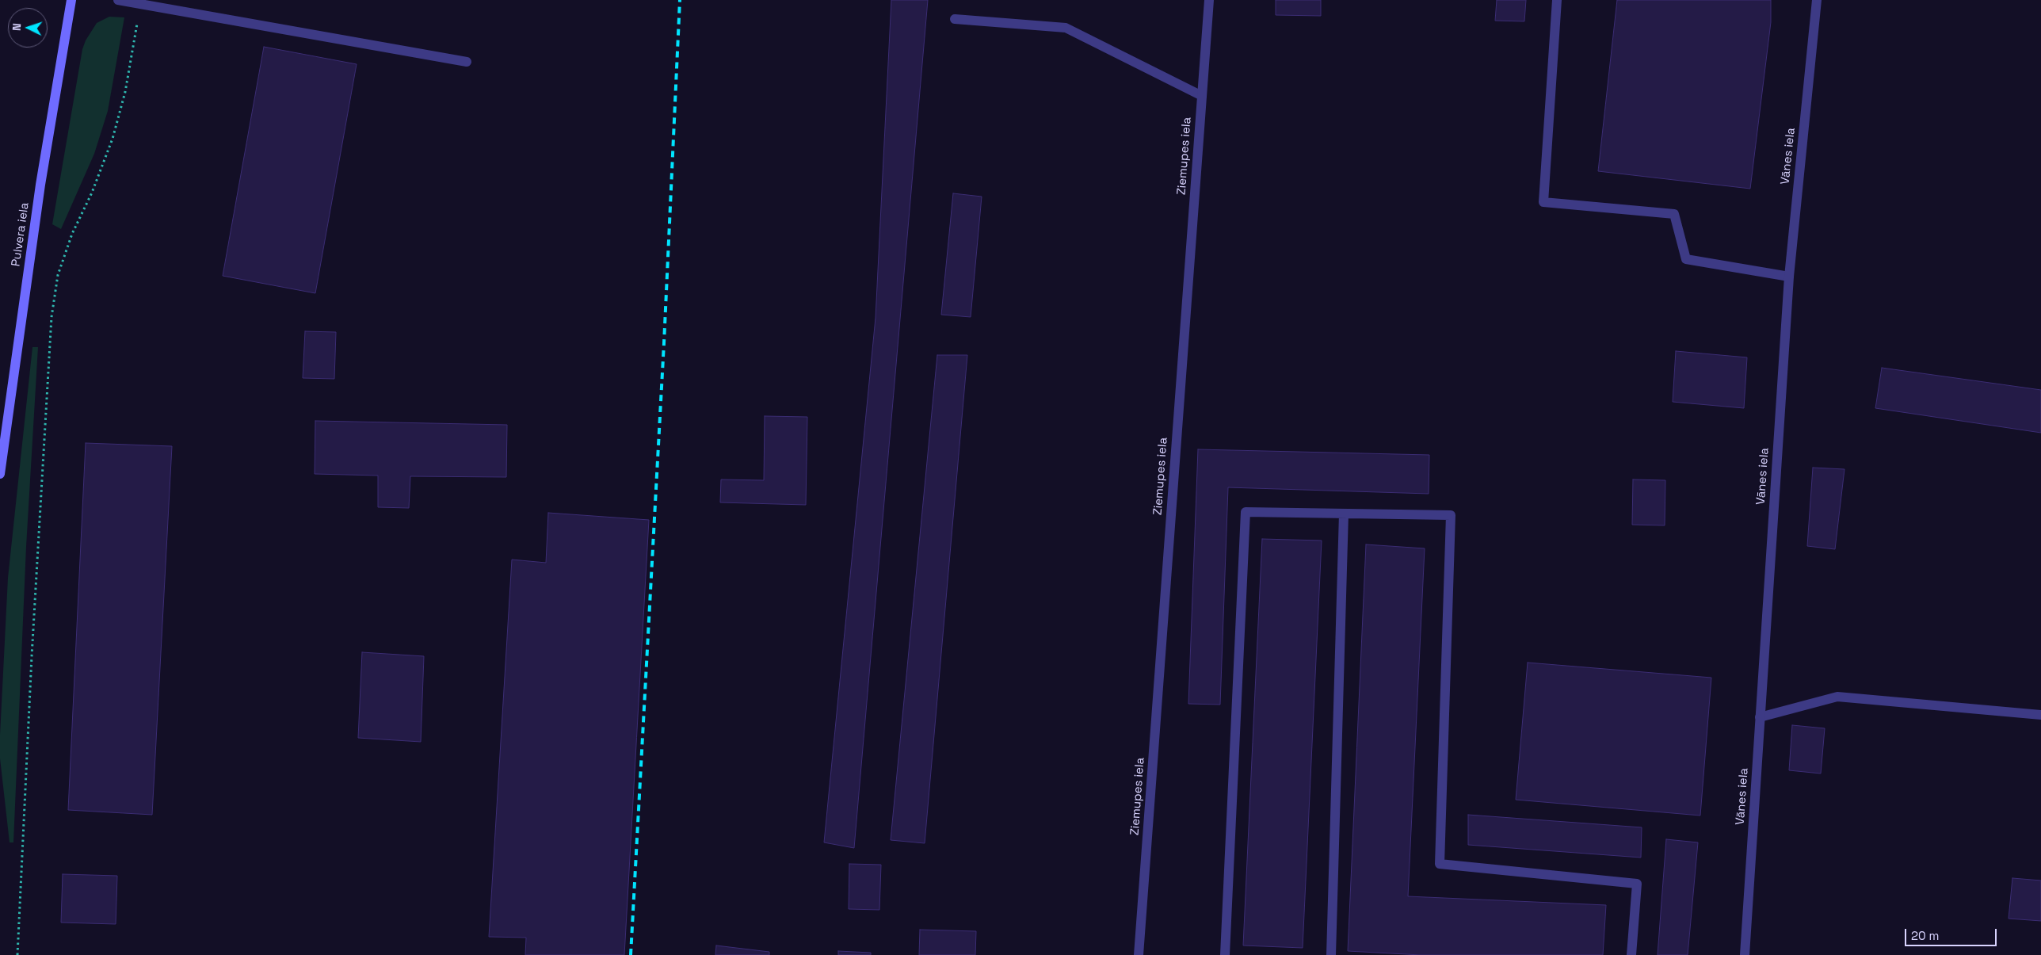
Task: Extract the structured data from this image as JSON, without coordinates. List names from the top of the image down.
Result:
{
  "streets": {
    "main road": ["Pulvera iela"],
    "street": ["Ziemupes iela", "Vānes iela"]
  },
  "scale_bar": "20 m",
  "north": "left"
}
